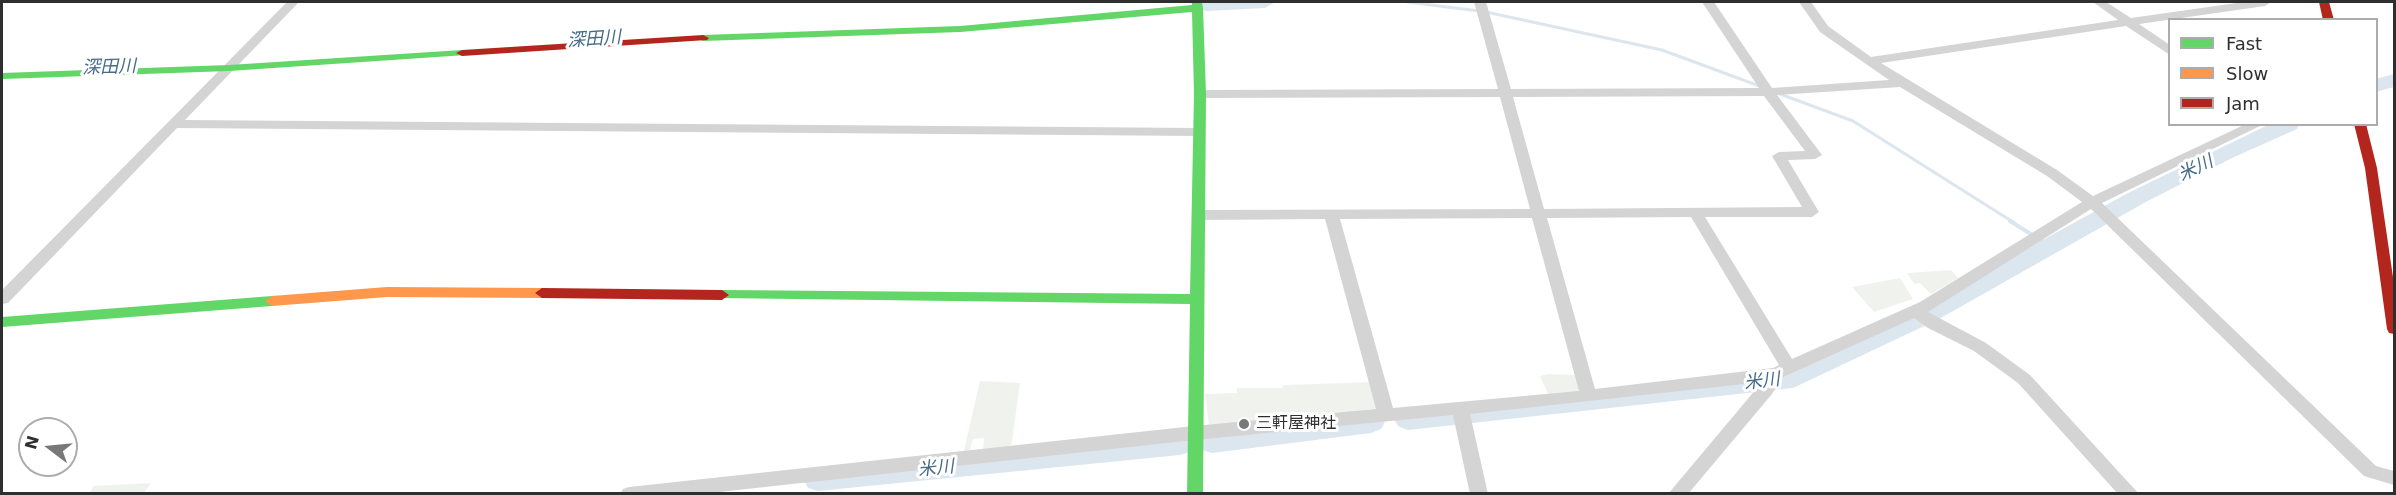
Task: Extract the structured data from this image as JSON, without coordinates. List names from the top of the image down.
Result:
{
  "water": ["深田川", "米川"],
  "places": ["三軒屋神社"],
  "legend": ["Fast", "Slow", "Jam"],
  "north": "left"
}
